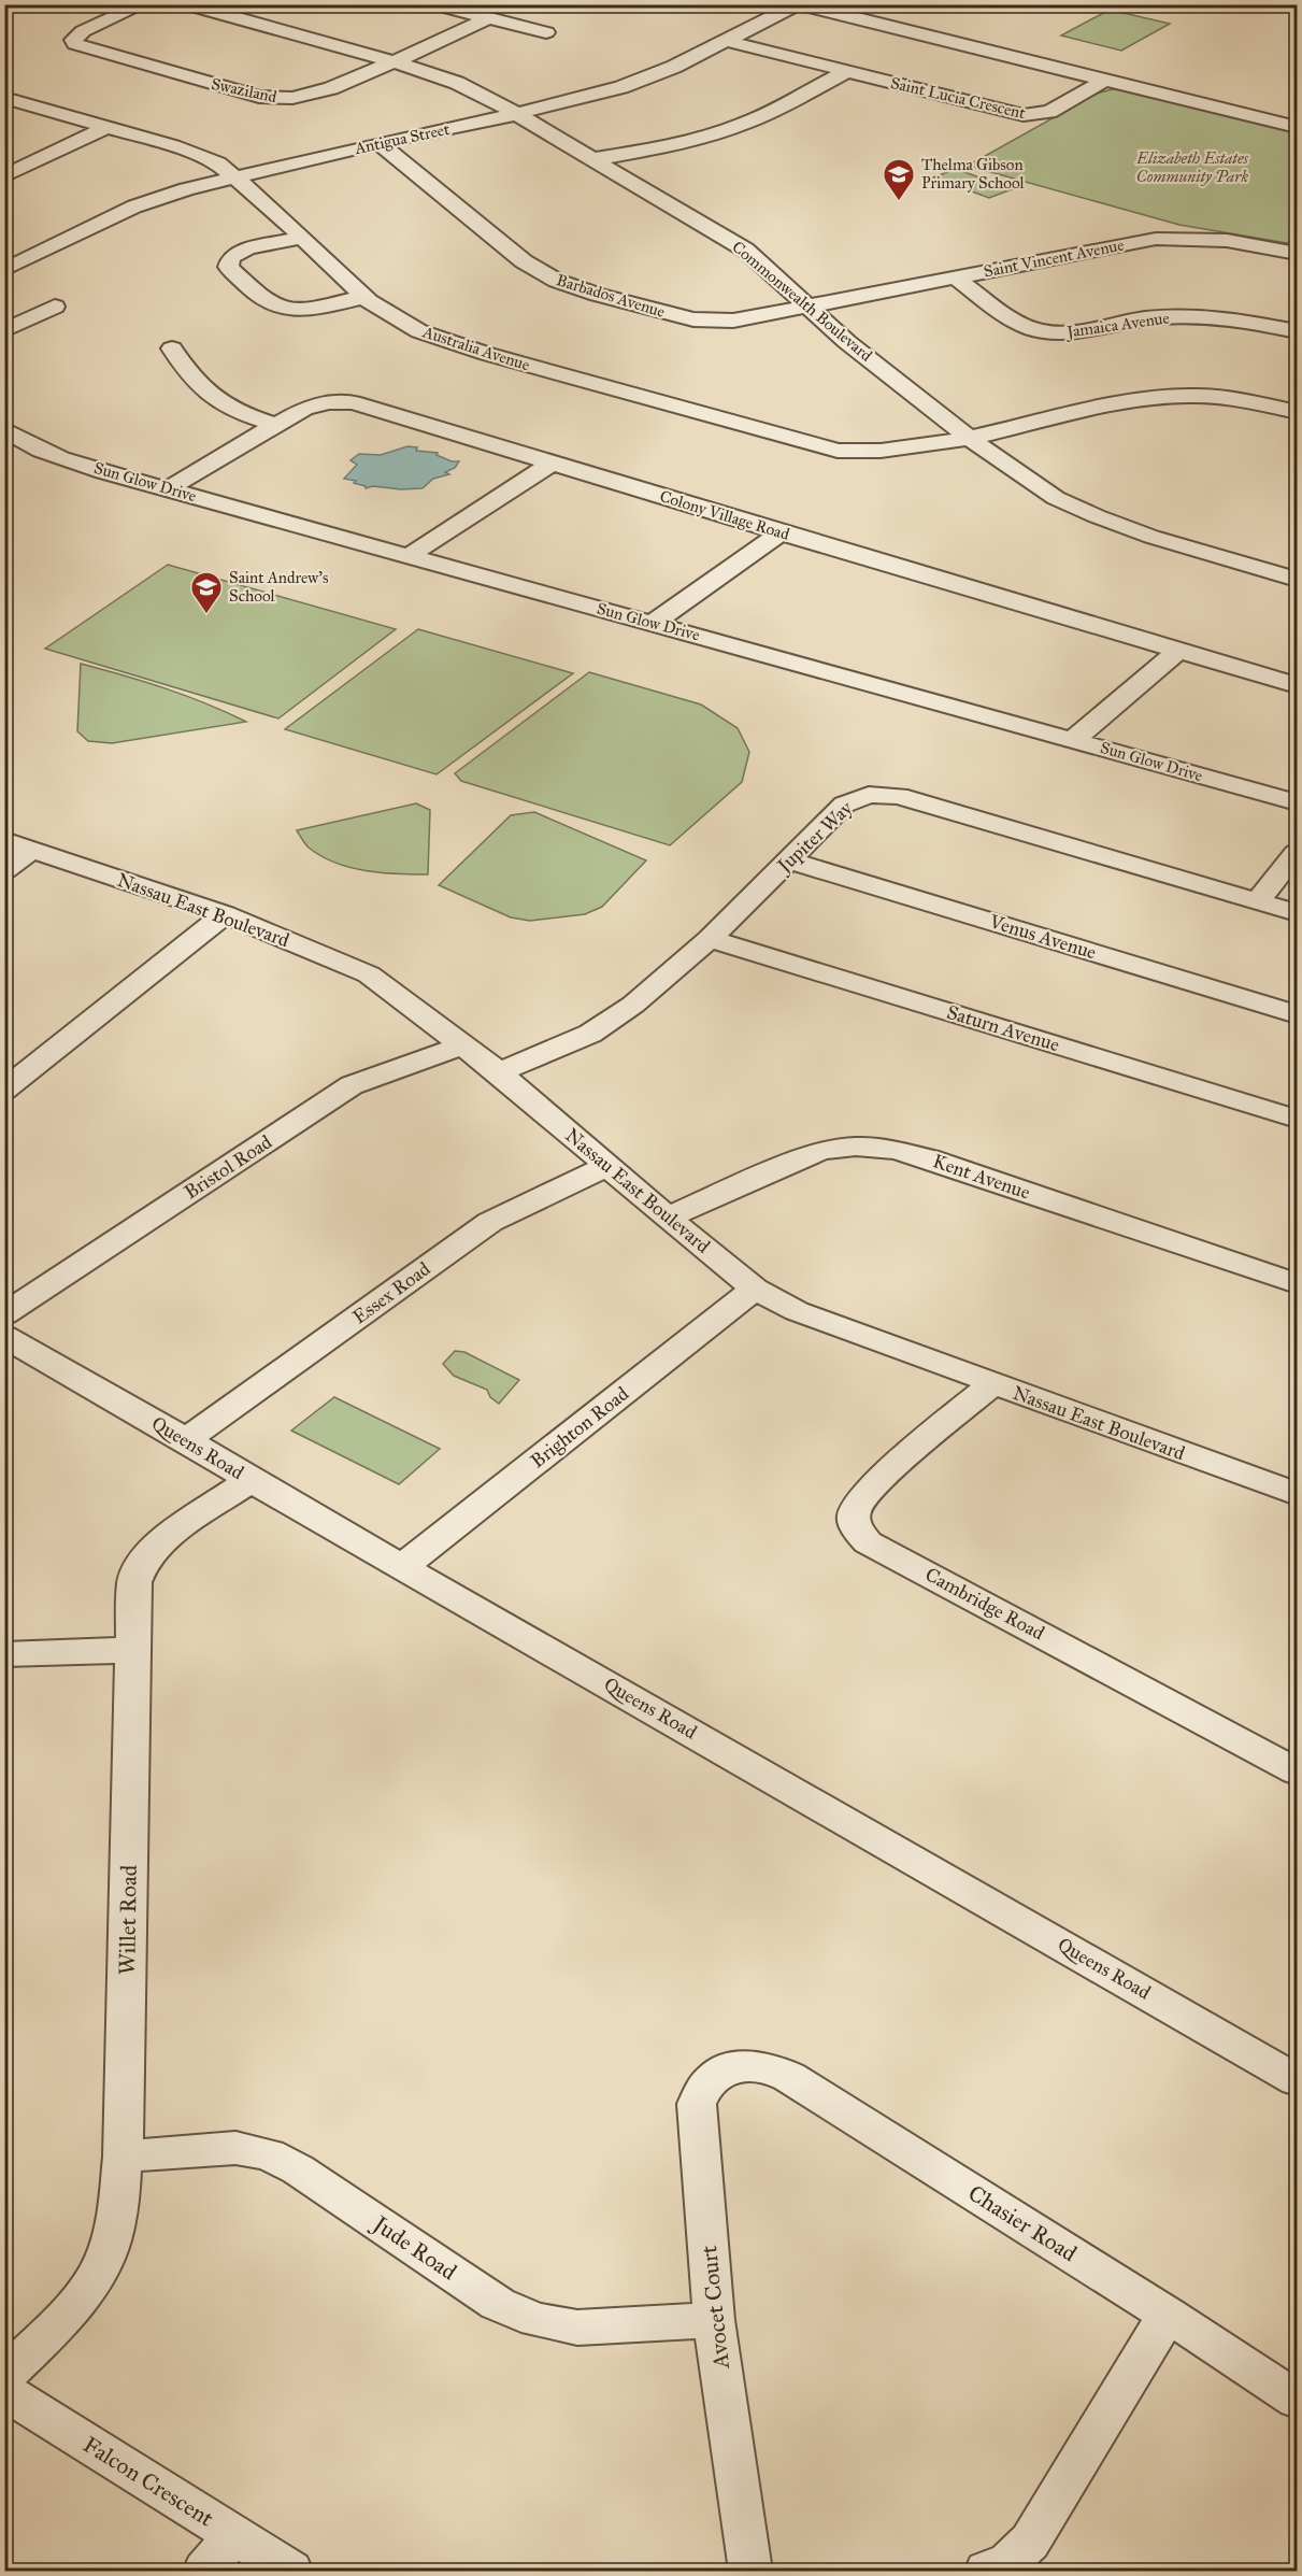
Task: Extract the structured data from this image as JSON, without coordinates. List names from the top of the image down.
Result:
{
  "streets": {
    "street": [
      "Swaziland",
      "Saint Lucia Crescent",
      "Antigua Street",
      "Saint Vincent Avenue",
      "Barbados Avenue",
      "Commonwealth Boulevard",
      "Jamaica Avenue",
      "Australia Avenue",
      "Sun Glow Drive",
      "Colony Village Road",
      "Jupiter Way",
      "Nassau East Boulevard",
      "Venus Avenue",
      "Saturn Avenue",
      "Bristol Road",
      "Kent Avenue",
      "Essex Road",
      "Brighton Road",
      "Queens Road",
      "Cambridge Road",
      "Willet Road",
      "Chasier Road",
      "Jude Road",
      "Avocet Court",
      "Falcon Crescent"
    ]
  },
  "crossings": [
    ["Swaziland", "Commonwealth Boulevard"],
    ["Saint Lucia Crescent", "Antigua Street"],
    ["Antigua Street", "Barbados Avenue"],
    ["Antigua Street", "Commonwealth Boulevard"],
    ["Antigua Street", "Australia Avenue"],
    ["Saint Vincent Avenue", "Barbados Avenue"],
    ["Saint Vincent Avenue", "Commonwealth Boulevard"],
    ["Saint Vincent Avenue", "Jamaica Avenue"],
    ["Barbados Avenue", "Commonwealth Boulevard"],
    ["Commonwealth Boulevard", "Australia Avenue"],
    ["Sun Glow Drive", "Colony Village Road"],
    ["Jupiter Way", "Nassau East Boulevard"],
    ["Jupiter Way", "Venus Avenue"],
    ["Jupiter Way", "Saturn Avenue"],
    ["Nassau East Boulevard", "Bristol Road"],
    ["Nassau East Boulevard", "Kent Avenue"],
    ["Nassau East Boulevard", "Essex Road"],
    ["Nassau East Boulevard", "Brighton Road"],
    ["Nassau East Boulevard", "Cambridge Road"],
    ["Essex Road", "Queens Road"],
    ["Brighton Road", "Queens Road"],
    ["Queens Road", "Willet Road"],
    ["Willet Road", "Jude Road"],
    ["Chasier Road", "Avocet Court"],
    ["Jude Road", "Avocet Court"]
  ],
  "parks": ["Elizabeth Estates Community Park"],
  "places": {
    "school or university": ["Thelma Gibson Primary School", "Saint Andrew's School"]
  }
}
